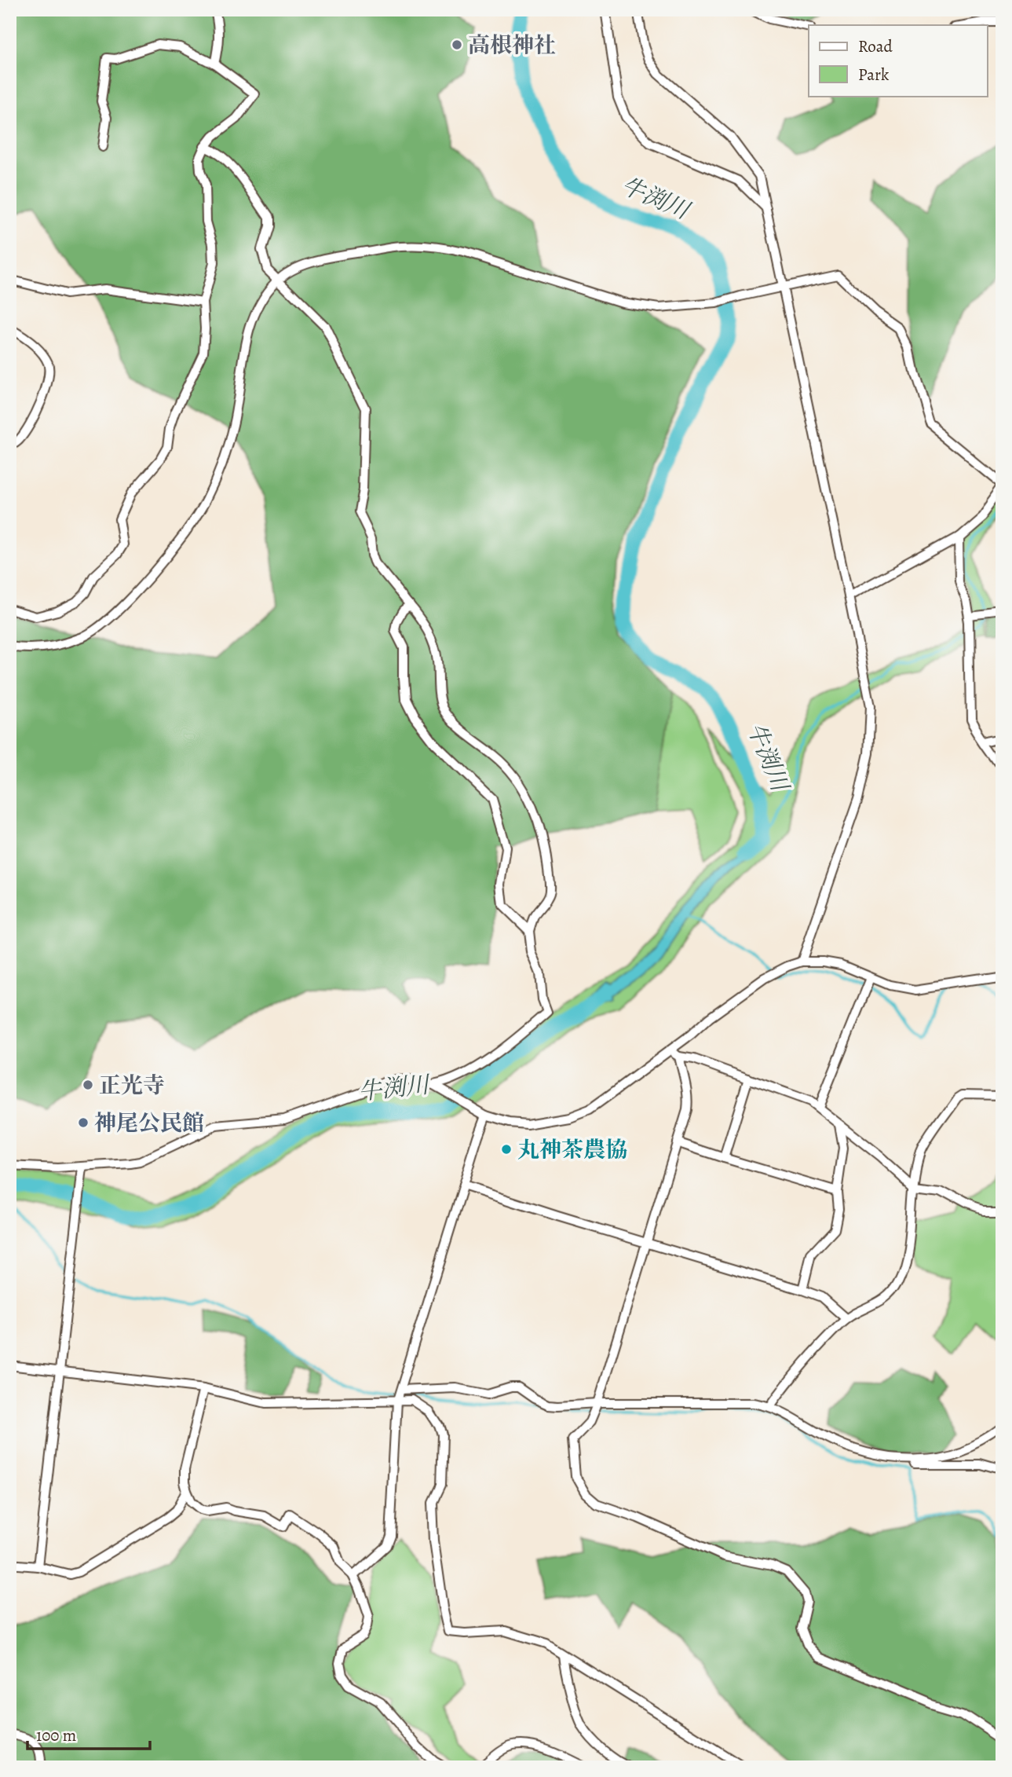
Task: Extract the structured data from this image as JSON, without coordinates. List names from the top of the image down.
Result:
{
  "water": ["牛渕川"],
  "places": [
    "高根神社",
    "正光寺",
    "神尾公民館",
    "丸神茶農協"
  ],
  "legend": ["Road", "Park"],
  "scale_bar": "100 m"
}
